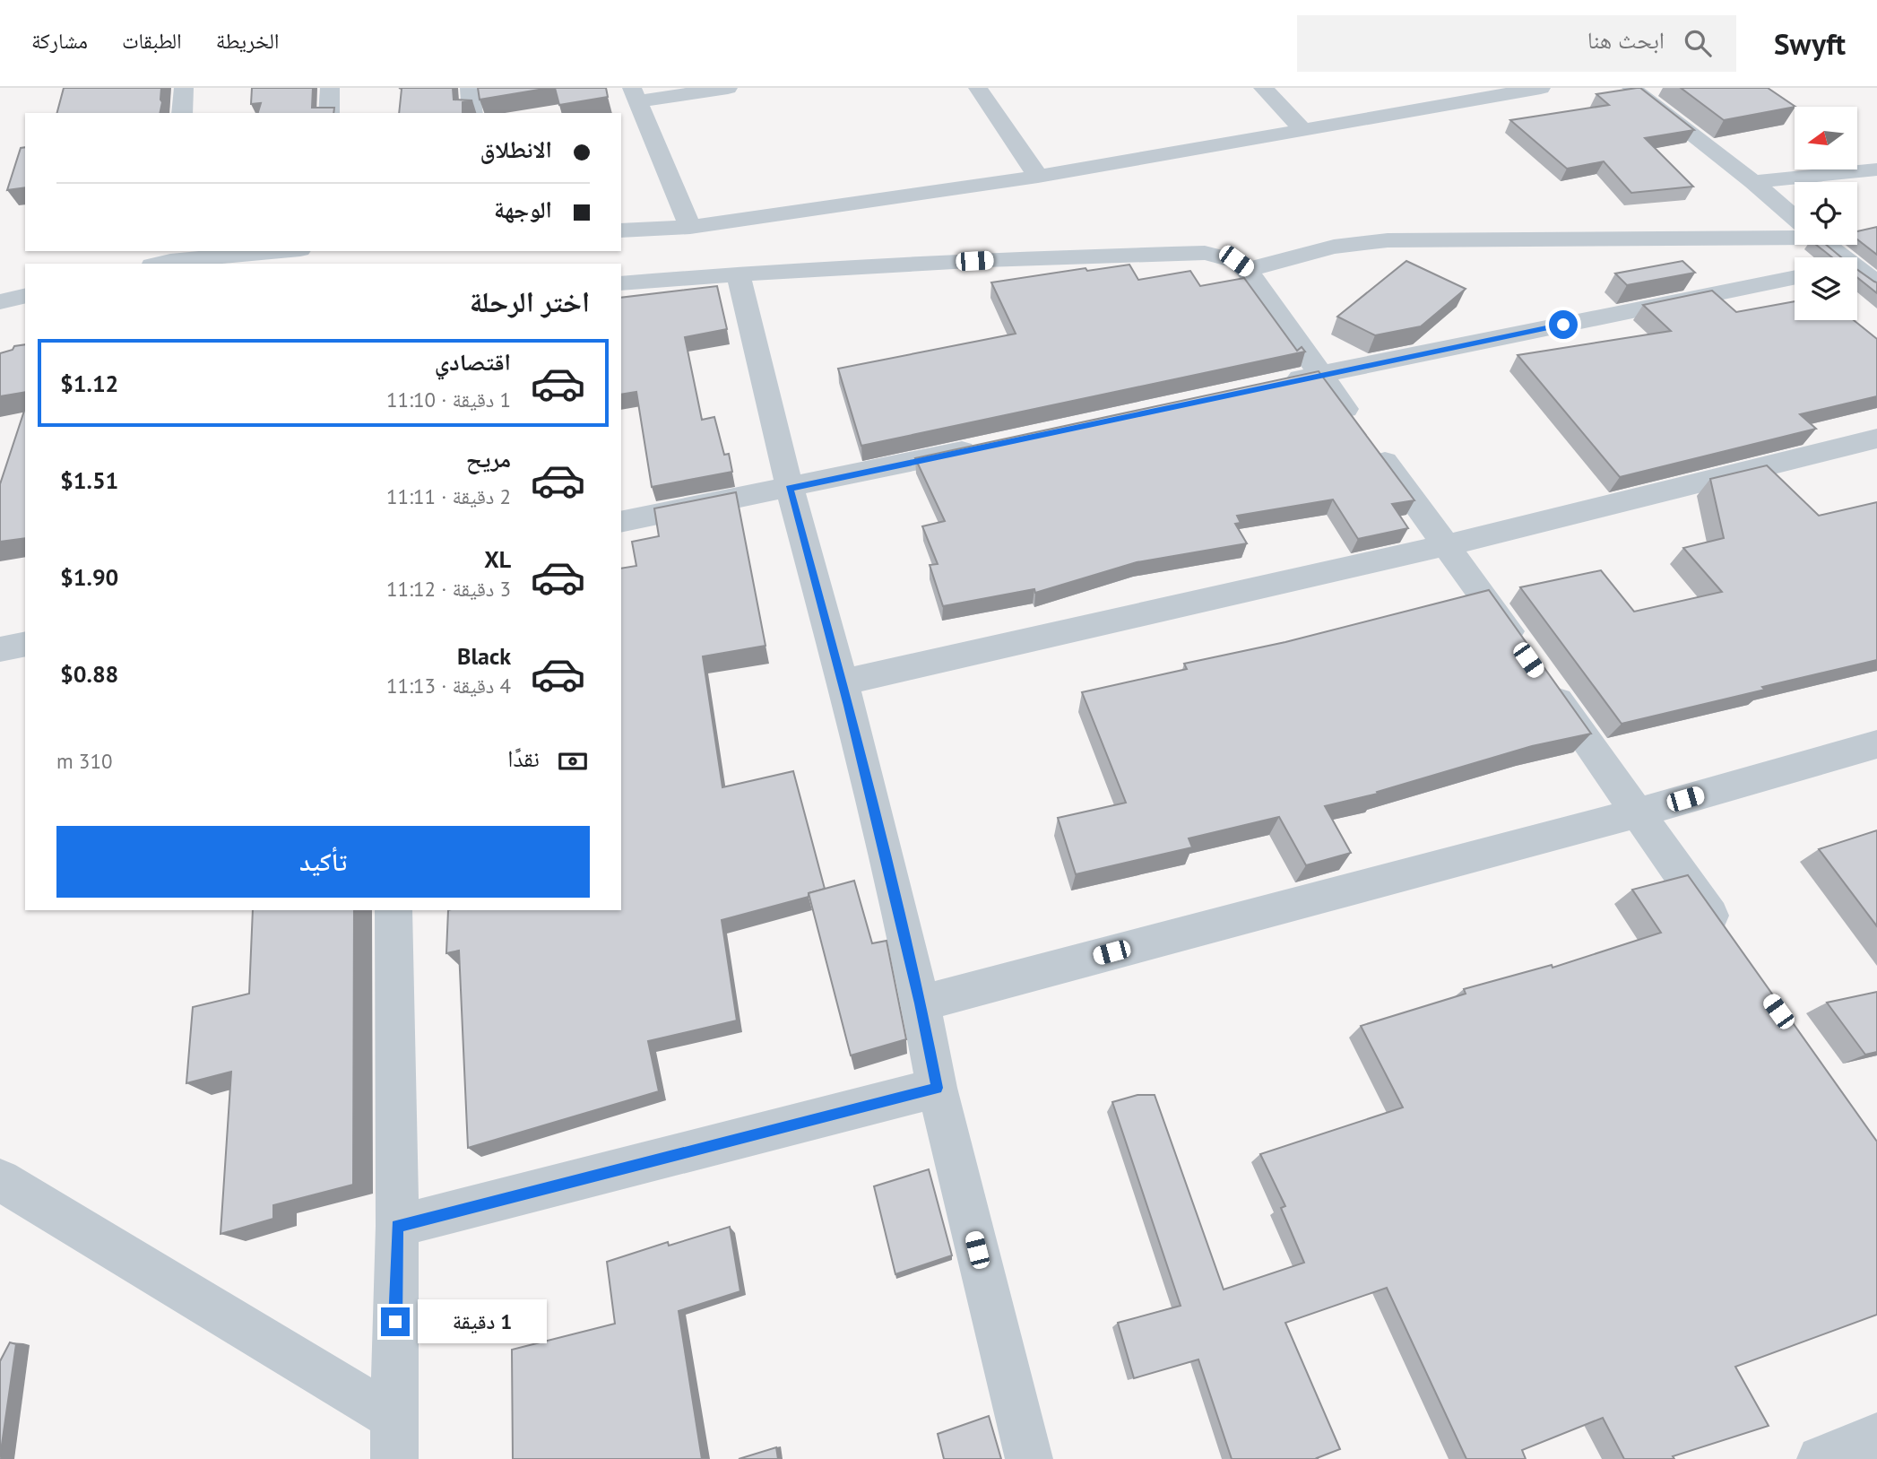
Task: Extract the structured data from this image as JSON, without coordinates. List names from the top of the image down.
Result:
{
  "north": "left",
  "page": {
    "header": "Swyft",
    "search": "ابحث هنا",
    "nav": ["الخريطة", "الطبقات", "مشاركة"],
    "banner": ["الانطلاق", "الوجهة"],
    "heading": "اختر الرحلة",
    "list": [
      {
        "name": "اقتصادي",
        "note": "1 دقيقة · 11:10",
        "value": "$1.12"
      },
      {
        "name": "مريح",
        "note": "2 دقيقة · 11:11",
        "value": "$1.51"
      },
      {
        "name": "XL",
        "note": "3 دقيقة · 11:12",
        "value": "$1.90"
      },
      {
        "name": "Black",
        "note": "4 دقيقة · 11:13",
        "value": "$0.88"
      }
    ],
    "pay": ["نقدًا", "310 m"],
    "buttons": "تأكيد",
    "bubble": "1 دقيقة"
  }
}
